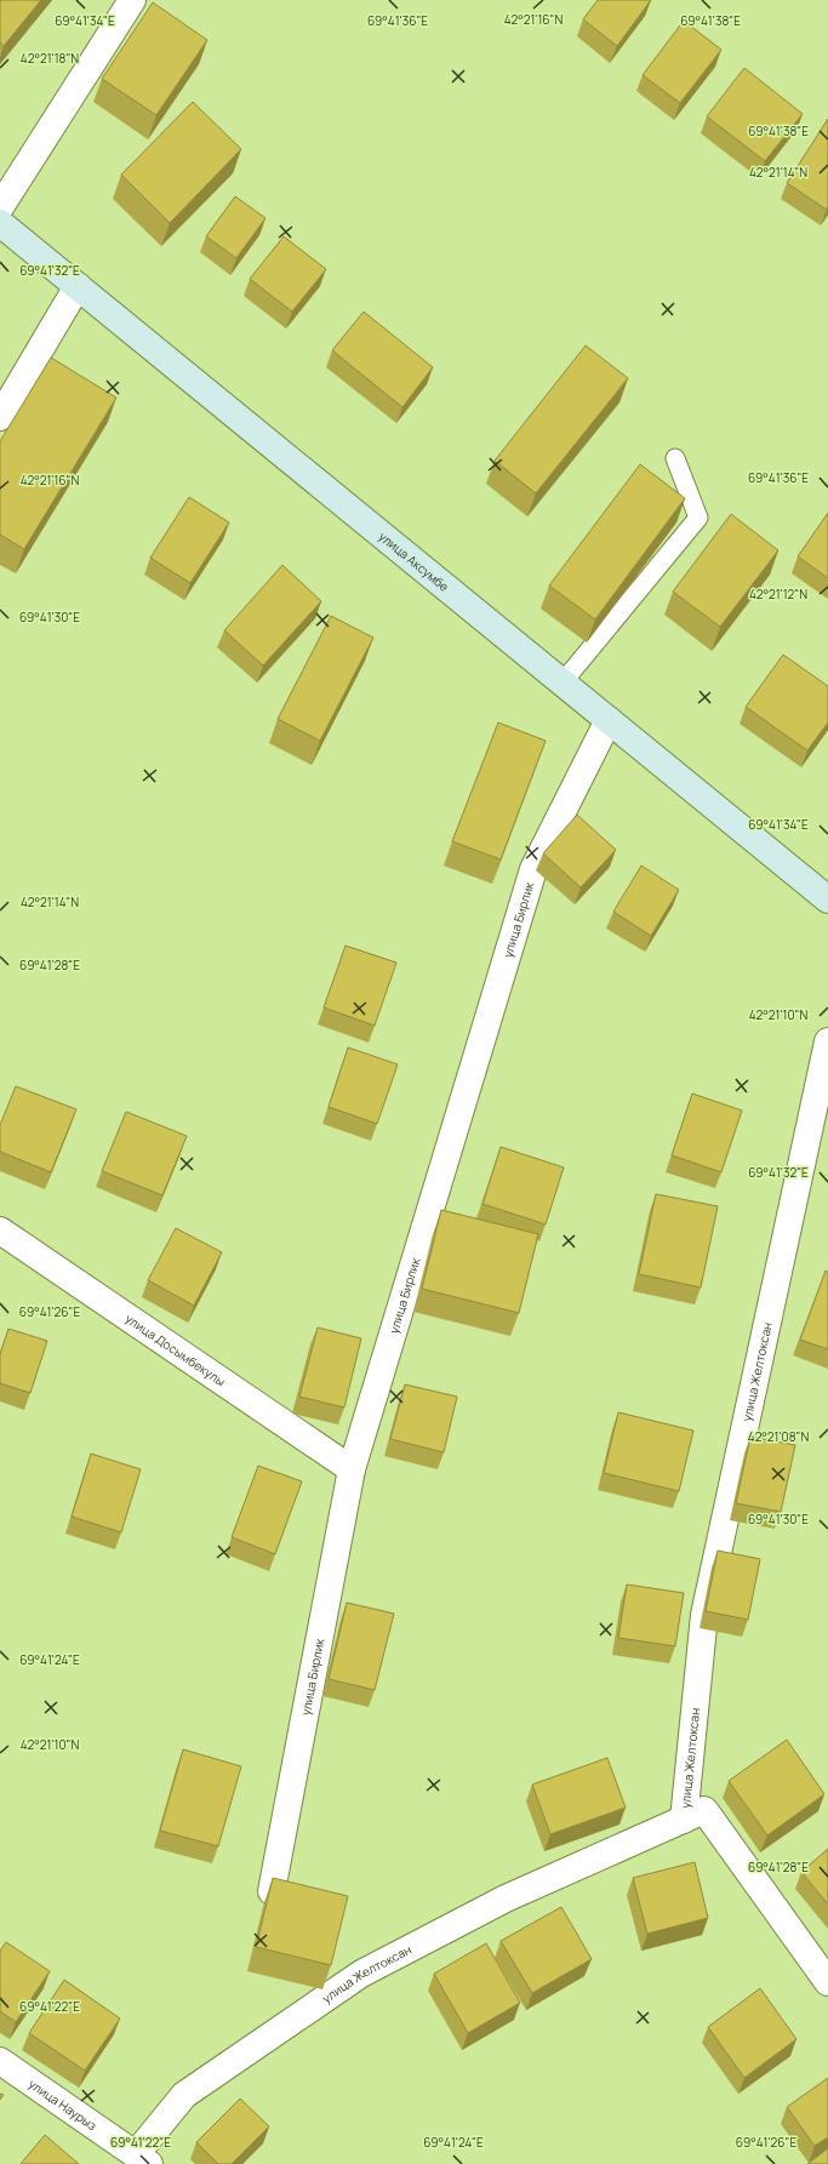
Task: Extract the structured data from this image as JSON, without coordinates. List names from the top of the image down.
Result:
{
  "streets": {
    "main road": ["улица Аксумбе"],
    "street": [
      "улица Бирлик",
      "улица Досымбекулы",
      "улица Желтоксан",
      "улица Наурыз"
    ]
  },
  "crossings": [
    ["улица Аксумбе", "улица Бирлик"],
    ["улица Бирлик", "улица Досымбекулы"],
    ["улица Желтоксан", "улица Наурыз"]
  ],
  "coordinates": [
    "42°21'16\"N",
    "69°41'36\"E",
    "69°41'34\"E",
    "69°41'38\"E",
    "42°21'18\"N",
    "42°21'14\"N",
    "69°41'32\"E",
    "42°21'12\"N",
    "69°41'30\"E",
    "69°41'28\"E",
    "42°21'10\"N",
    "69°41'26\"E",
    "42°21'08\"N",
    "69°41'24\"E",
    "69°41'22\"E"
  ]
}
